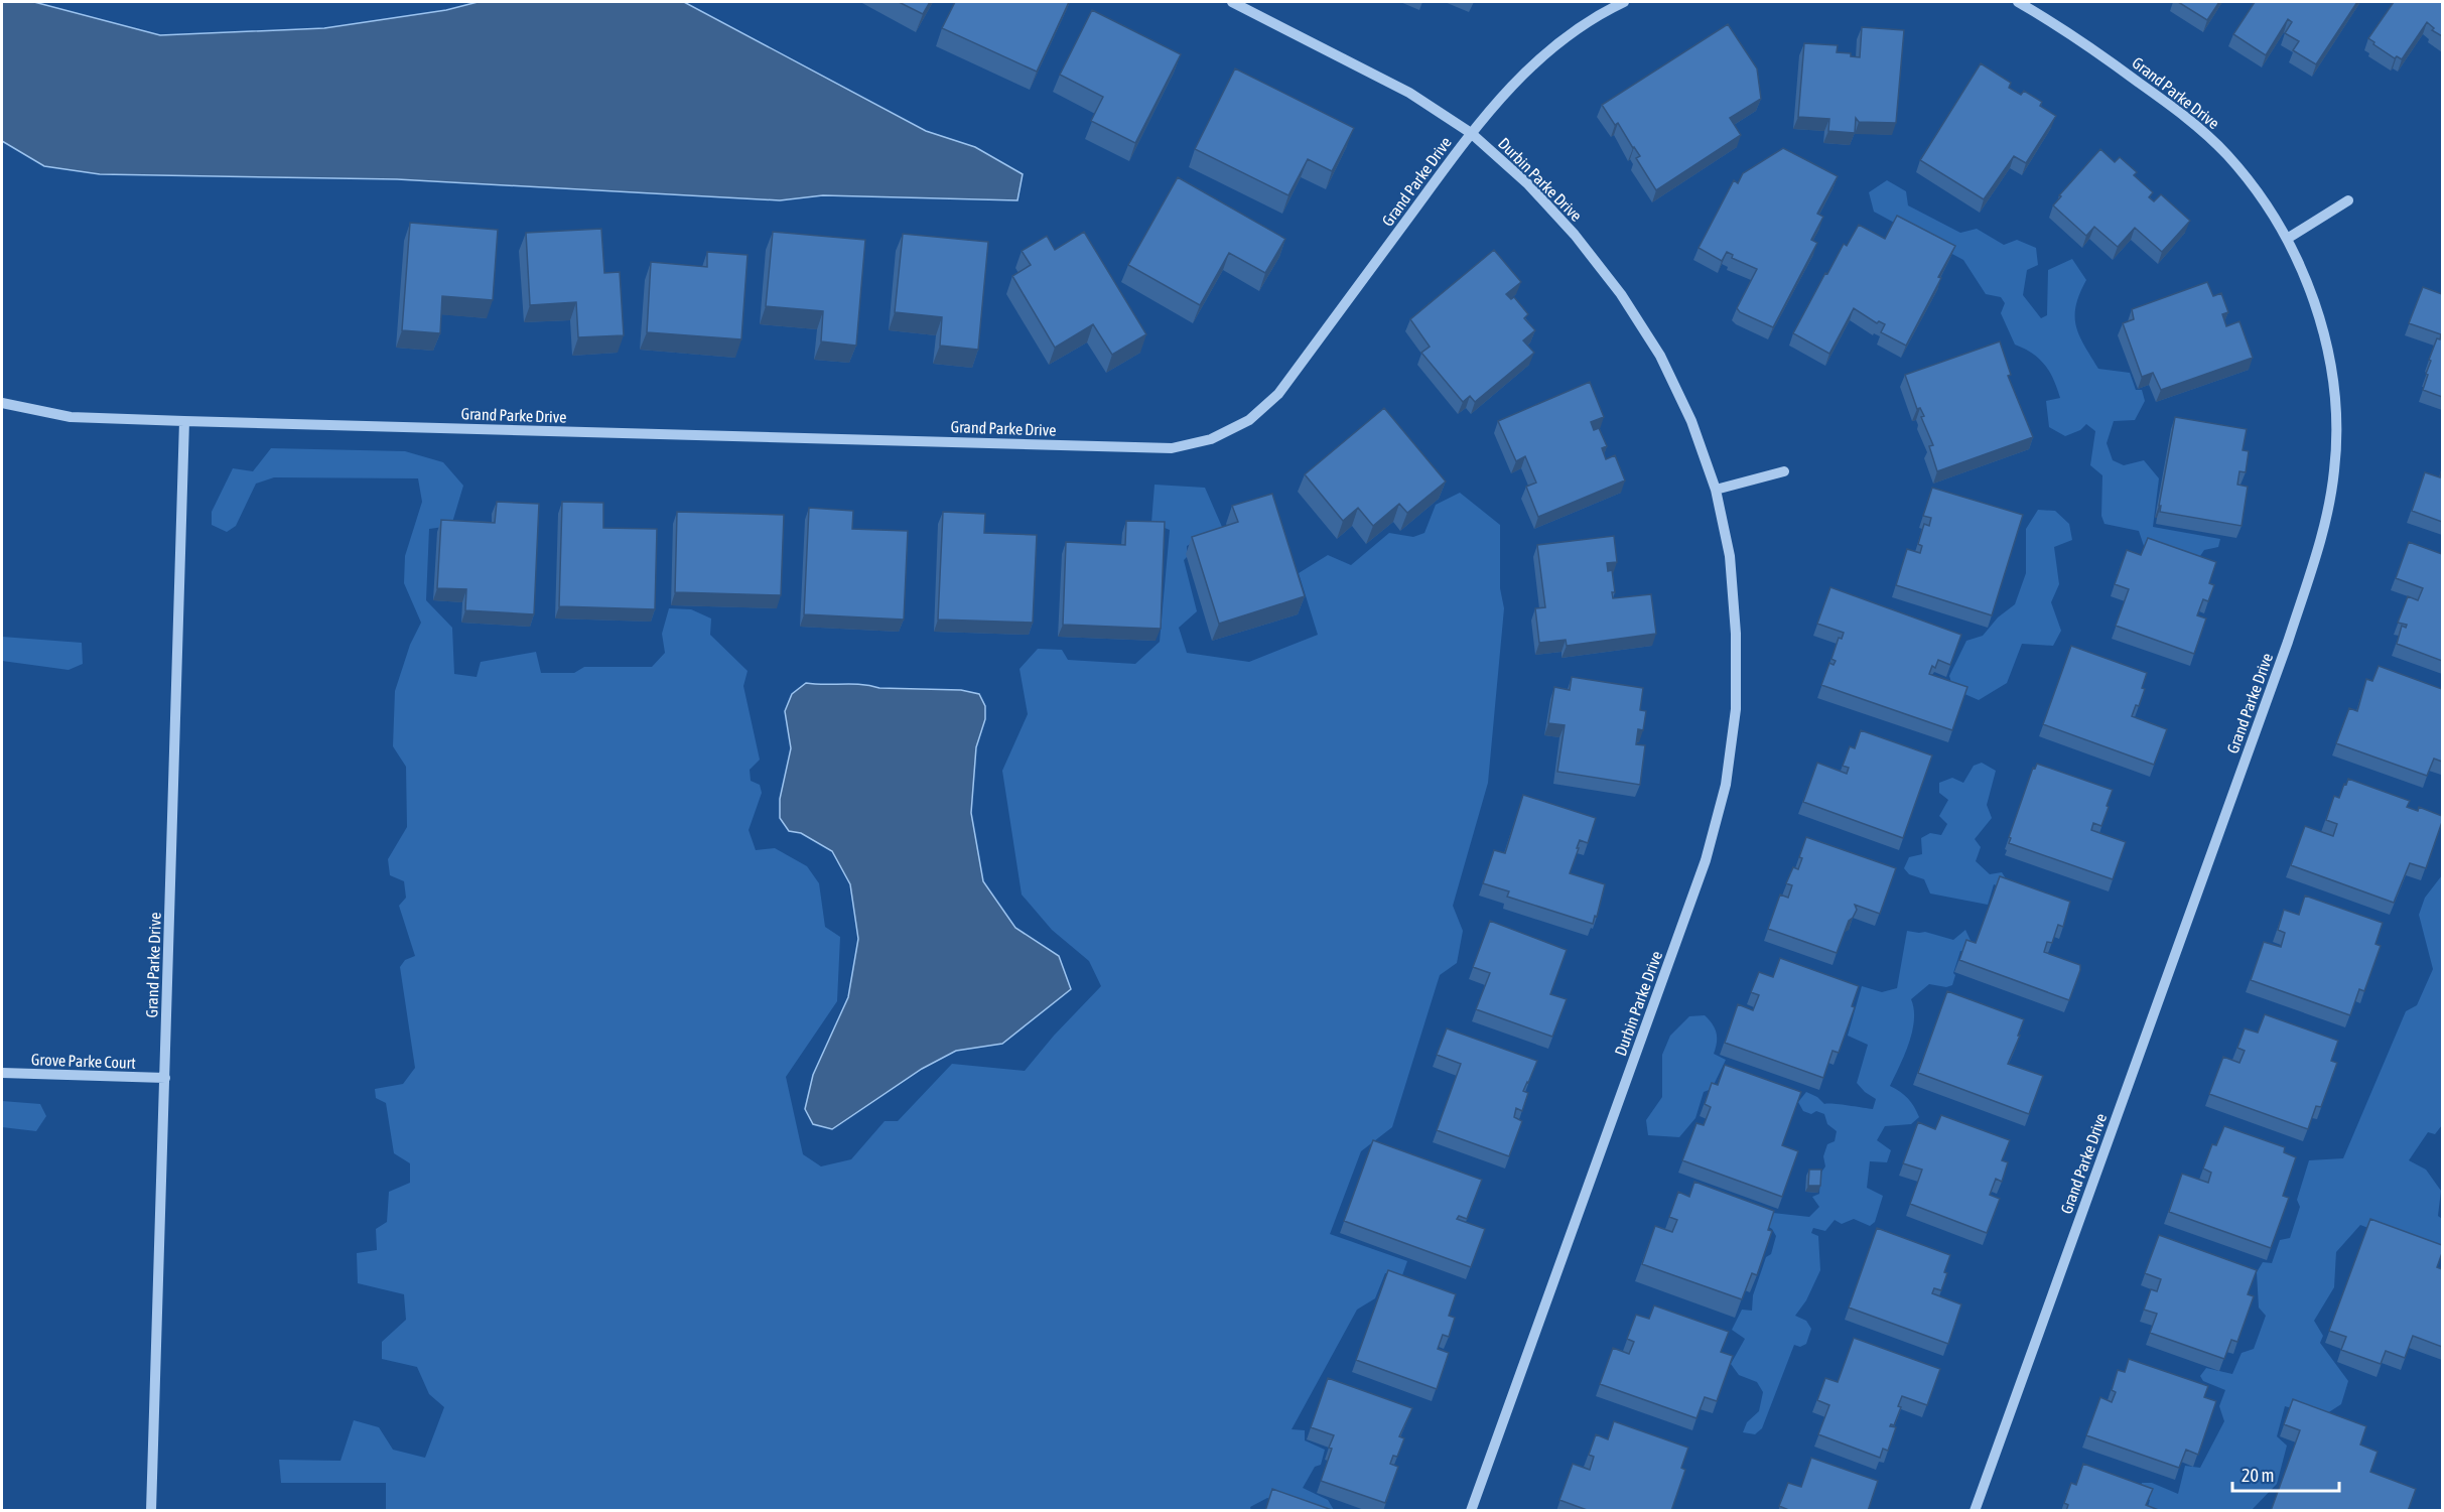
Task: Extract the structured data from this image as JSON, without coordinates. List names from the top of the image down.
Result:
{
  "streets": {
    "street": ["Grand Parke Drive", "Durbin Parke Drive", "Grove Parke Court"]
  },
  "crossings": [
    ["Grand Parke Drive", "Durbin Parke Drive"],
    ["Grand Parke Drive", "Grove Parke Court"]
  ],
  "scale_bar": "20 m"
}
